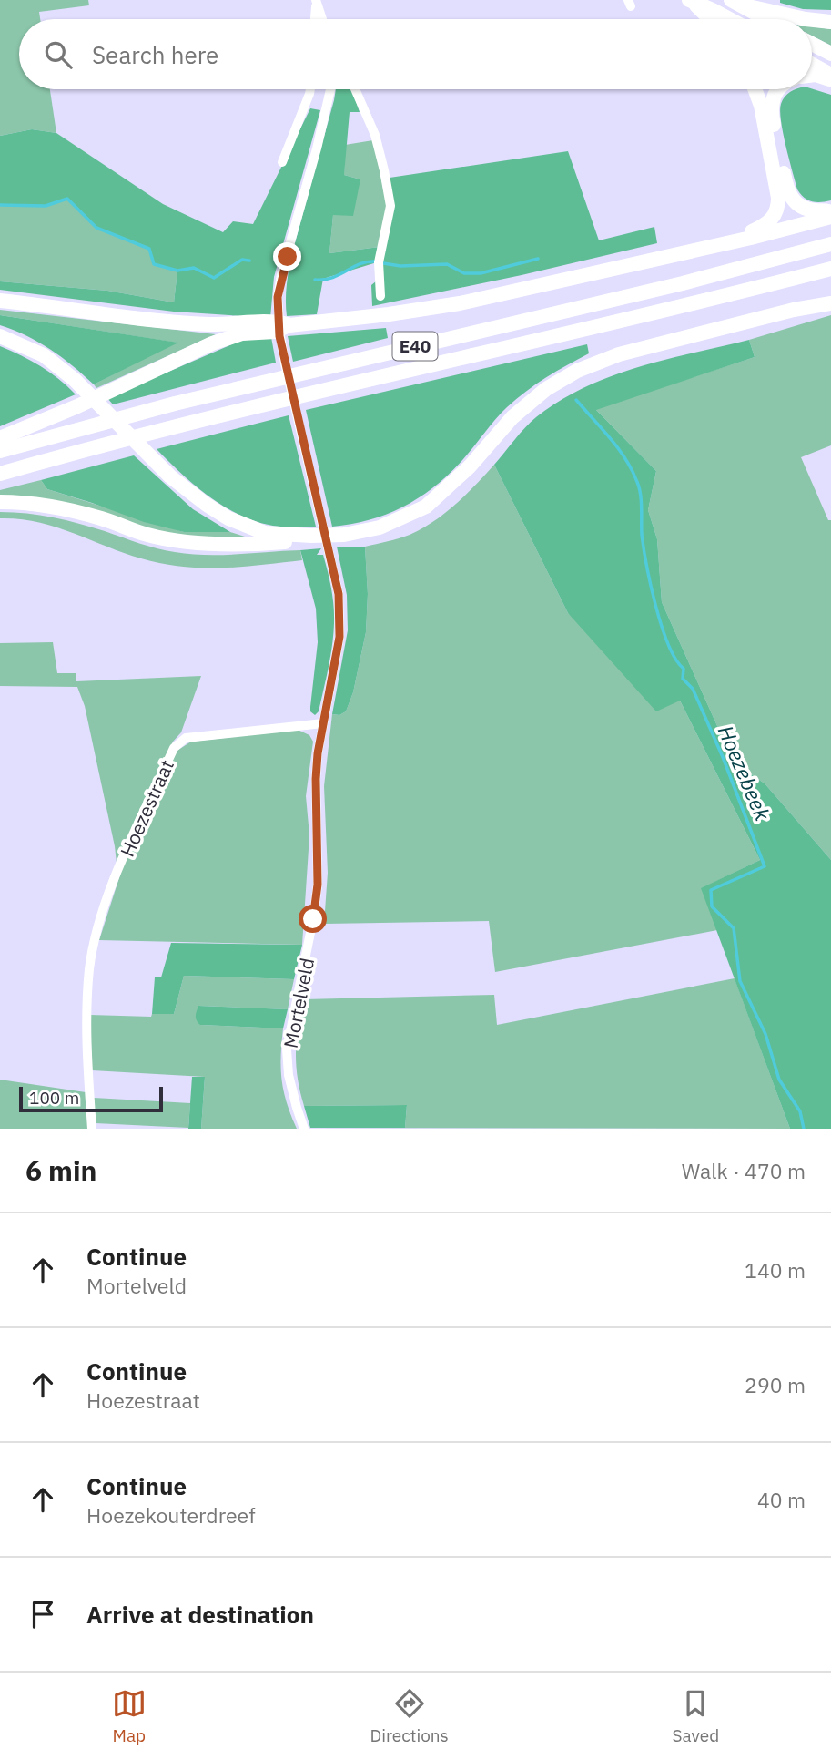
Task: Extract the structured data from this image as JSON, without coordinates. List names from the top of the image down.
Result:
{
  "streets": {
    "highway": ["E40"],
    "street": ["Hoezestraat", "Mortelveld"]
  },
  "crossings": [
    ["Hoezestraat", "Mortelveld"]
  ],
  "water": ["Hoezebeek"],
  "scale_bar": "100 m",
  "page": {
    "search": "Search here",
    "scale": "100 m",
    "heading": ["6 min", "Walk · 470 m"],
    "list": [
      ["Continue", "Mortelveld", "140 m"],
      ["Continue", "Hoezestraat", "290 m"],
      ["Continue", "Hoezekouterdreef", "40 m"],
      "Arrive at destination"
    ],
    "nav": ["Map", "Directions", "Saved"]
  }
}
